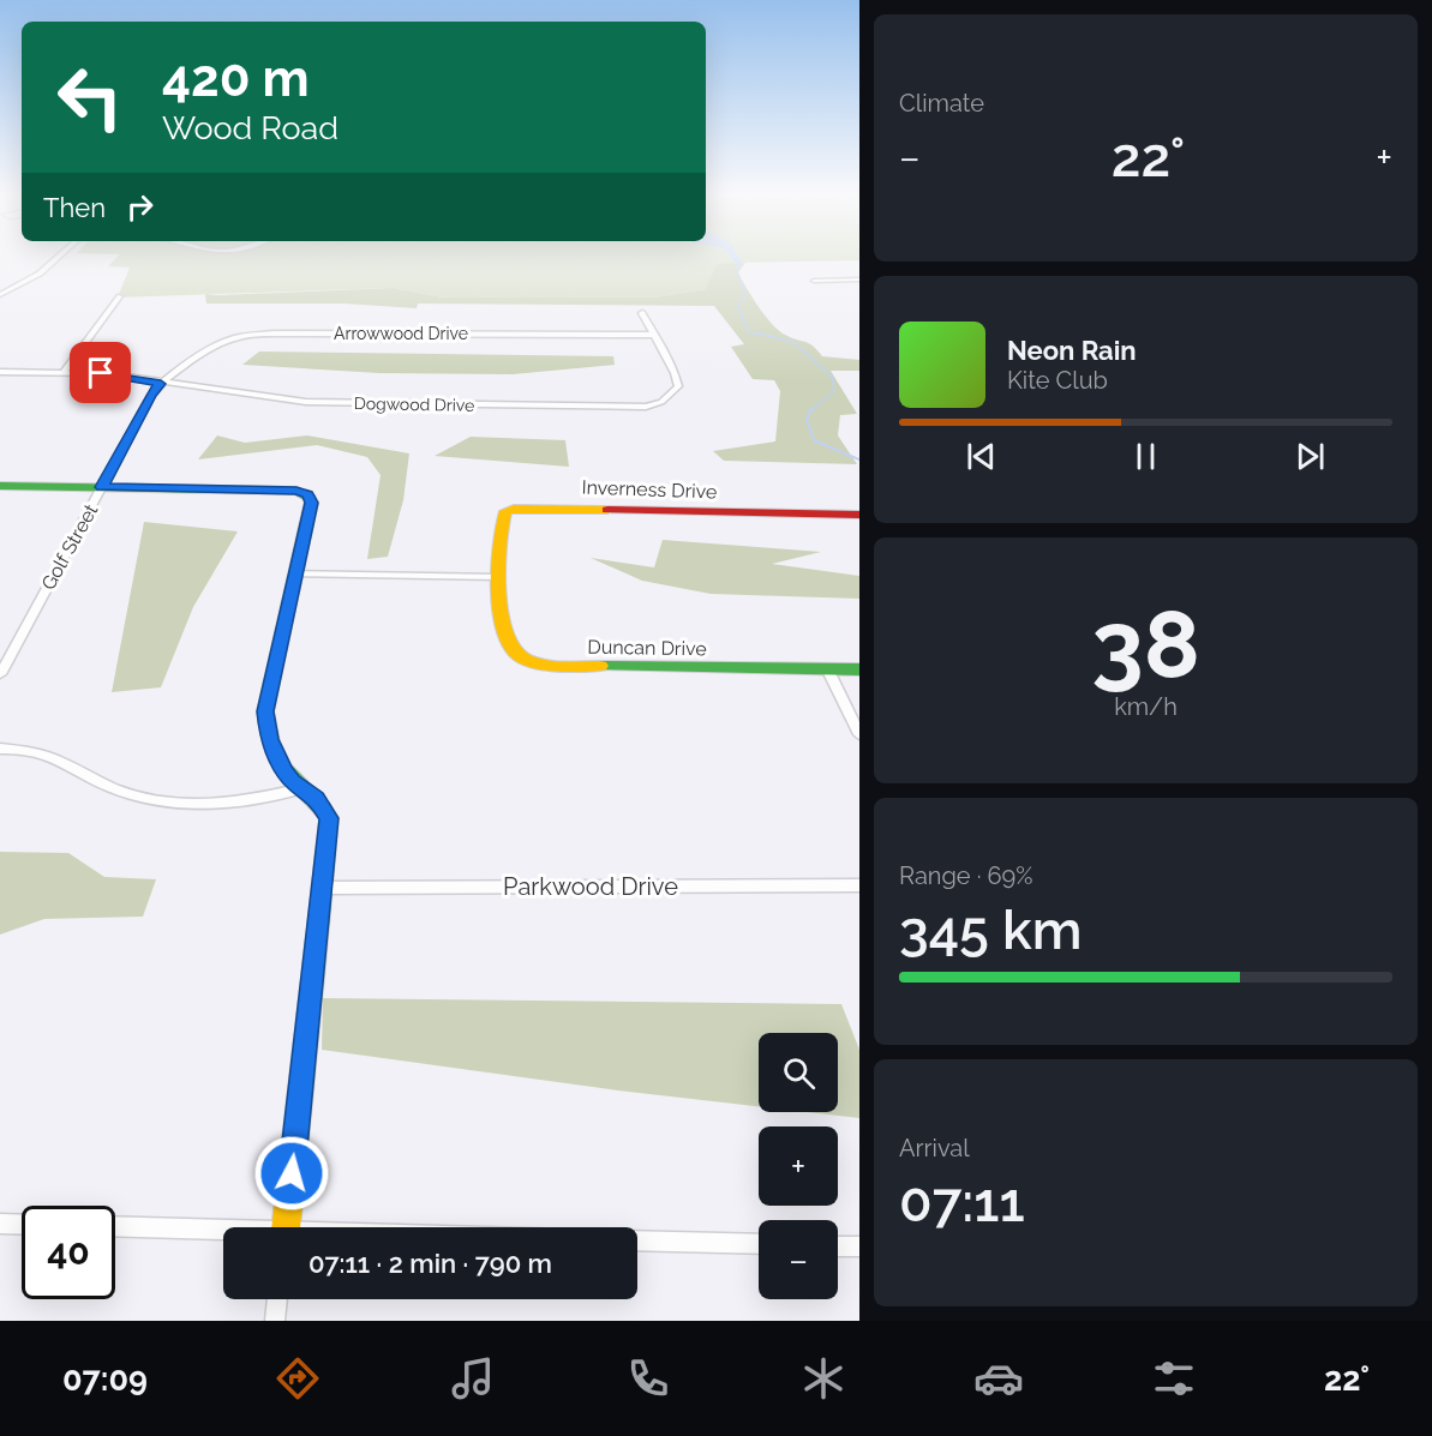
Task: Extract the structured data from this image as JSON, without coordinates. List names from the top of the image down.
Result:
{
  "streets": {
    "street": [
      "Arrowwood Drive",
      "Dogwood Drive",
      "Inverness Drive",
      "Golf Street",
      "Duncan Drive",
      "Parkwood Drive"
    ]
  },
  "crossings": [
    ["Arrowwood Drive", "Dogwood Drive"],
    ["Arrowwood Drive", "Golf Street"],
    ["Dogwood Drive", "Golf Street"],
    ["Inverness Drive", "Duncan Drive"]
  ],
  "page": {
    "tile": [
      "Climate",
      ["38", "km/h"],
      ["Range · 69%", "345 km"],
      ["Arrival", "07:11"]
    ],
    "turn": ["420 m", "Wood Road"],
    "heat": ["−", "22°", "+"],
    "then": "Then",
    "song": ["Neon Rain", "Kite Club"],
    "map_buttons": ["+", "−"],
    "limit": "40",
    "trip": "07:11 · 2 min · 790 m",
    "tabs": ["07:09", "22°"]
  }
}
